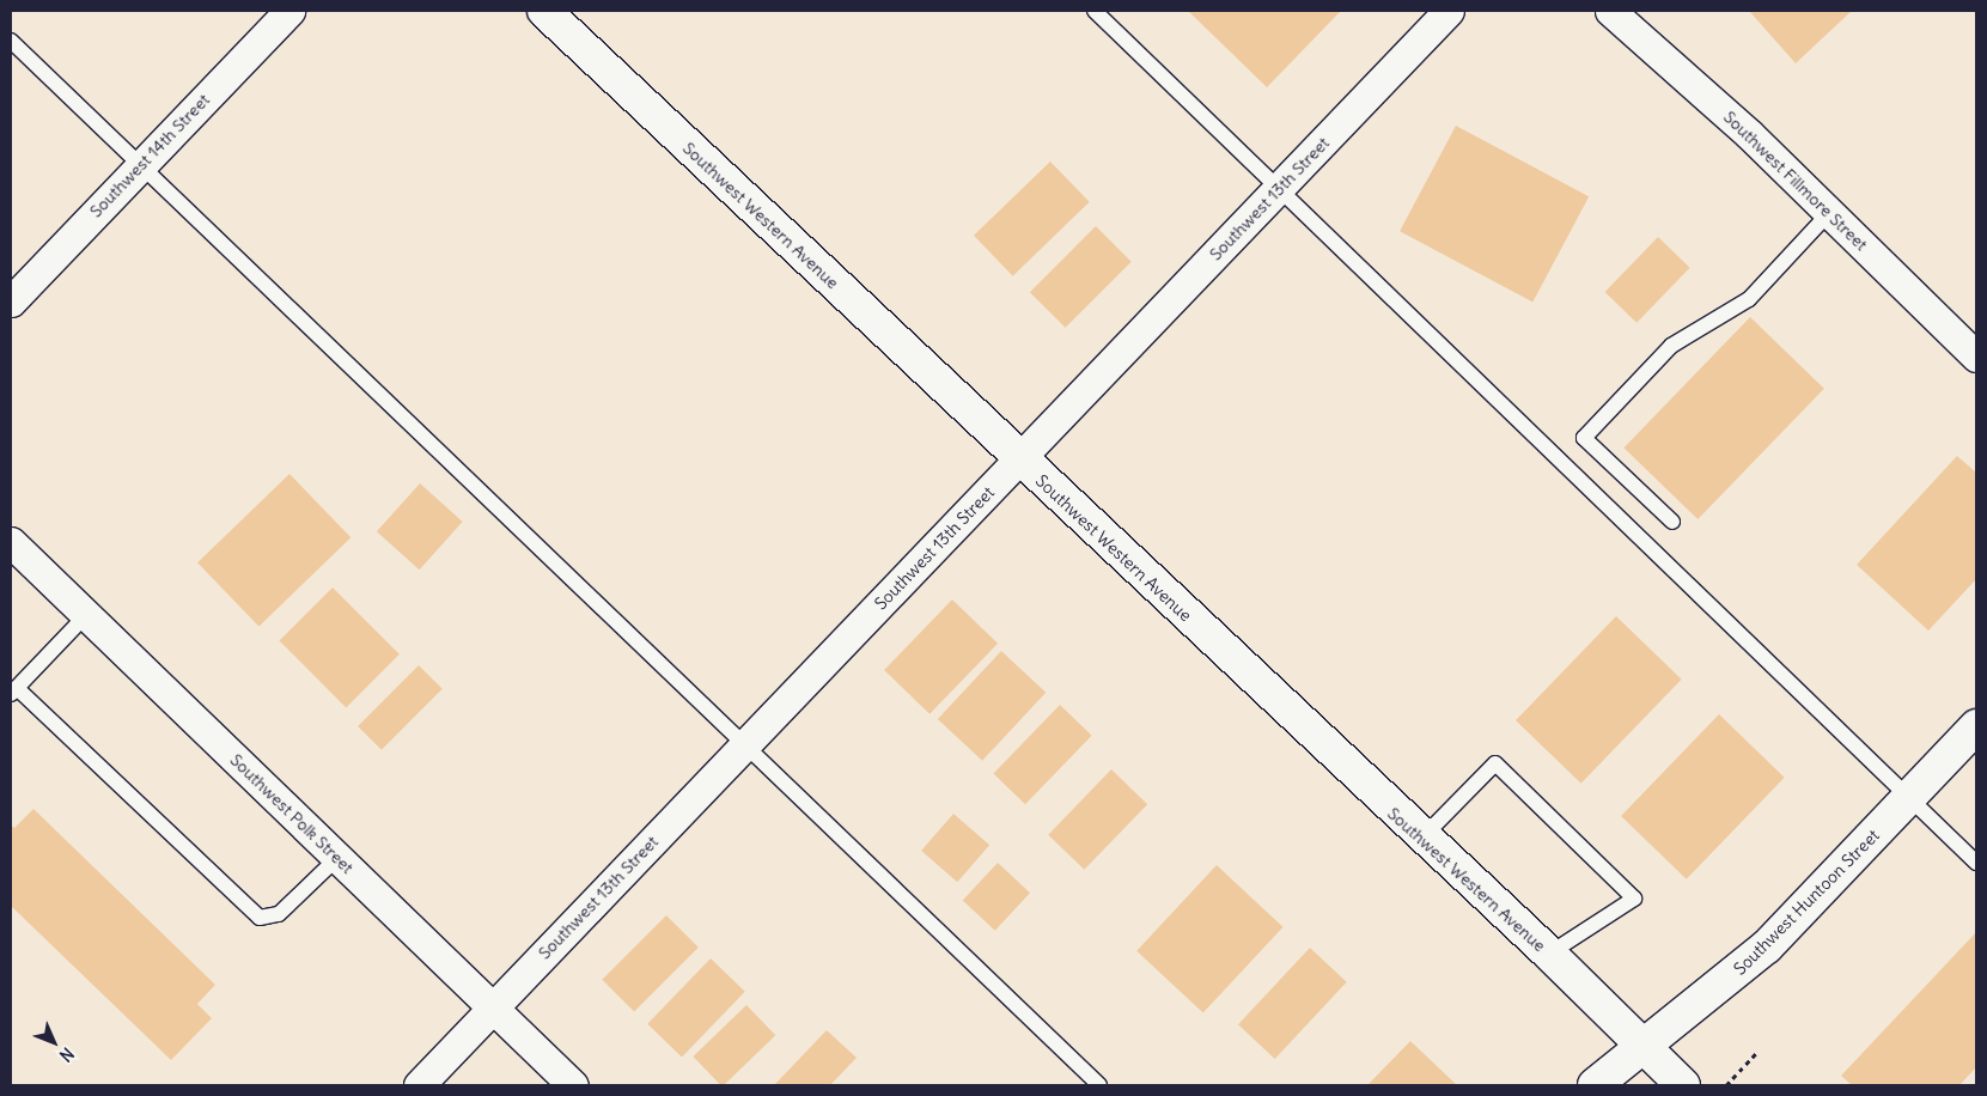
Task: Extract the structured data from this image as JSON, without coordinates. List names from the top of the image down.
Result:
{
  "streets": {
    "street": [
      "Southwest 14th Street",
      "Southwest Fillmore Street",
      "Southwest 13th Street",
      "Southwest Western Avenue",
      "Southwest Polk Street",
      "Southwest Huntoon Street"
    ]
  },
  "crossings": [
    ["Southwest 13th Street", "Southwest Western Avenue"],
    ["Southwest 13th Street", "Southwest Polk Street"],
    ["Southwest Western Avenue", "Southwest Huntoon Street"]
  ],
  "north": "bottom right"
}
